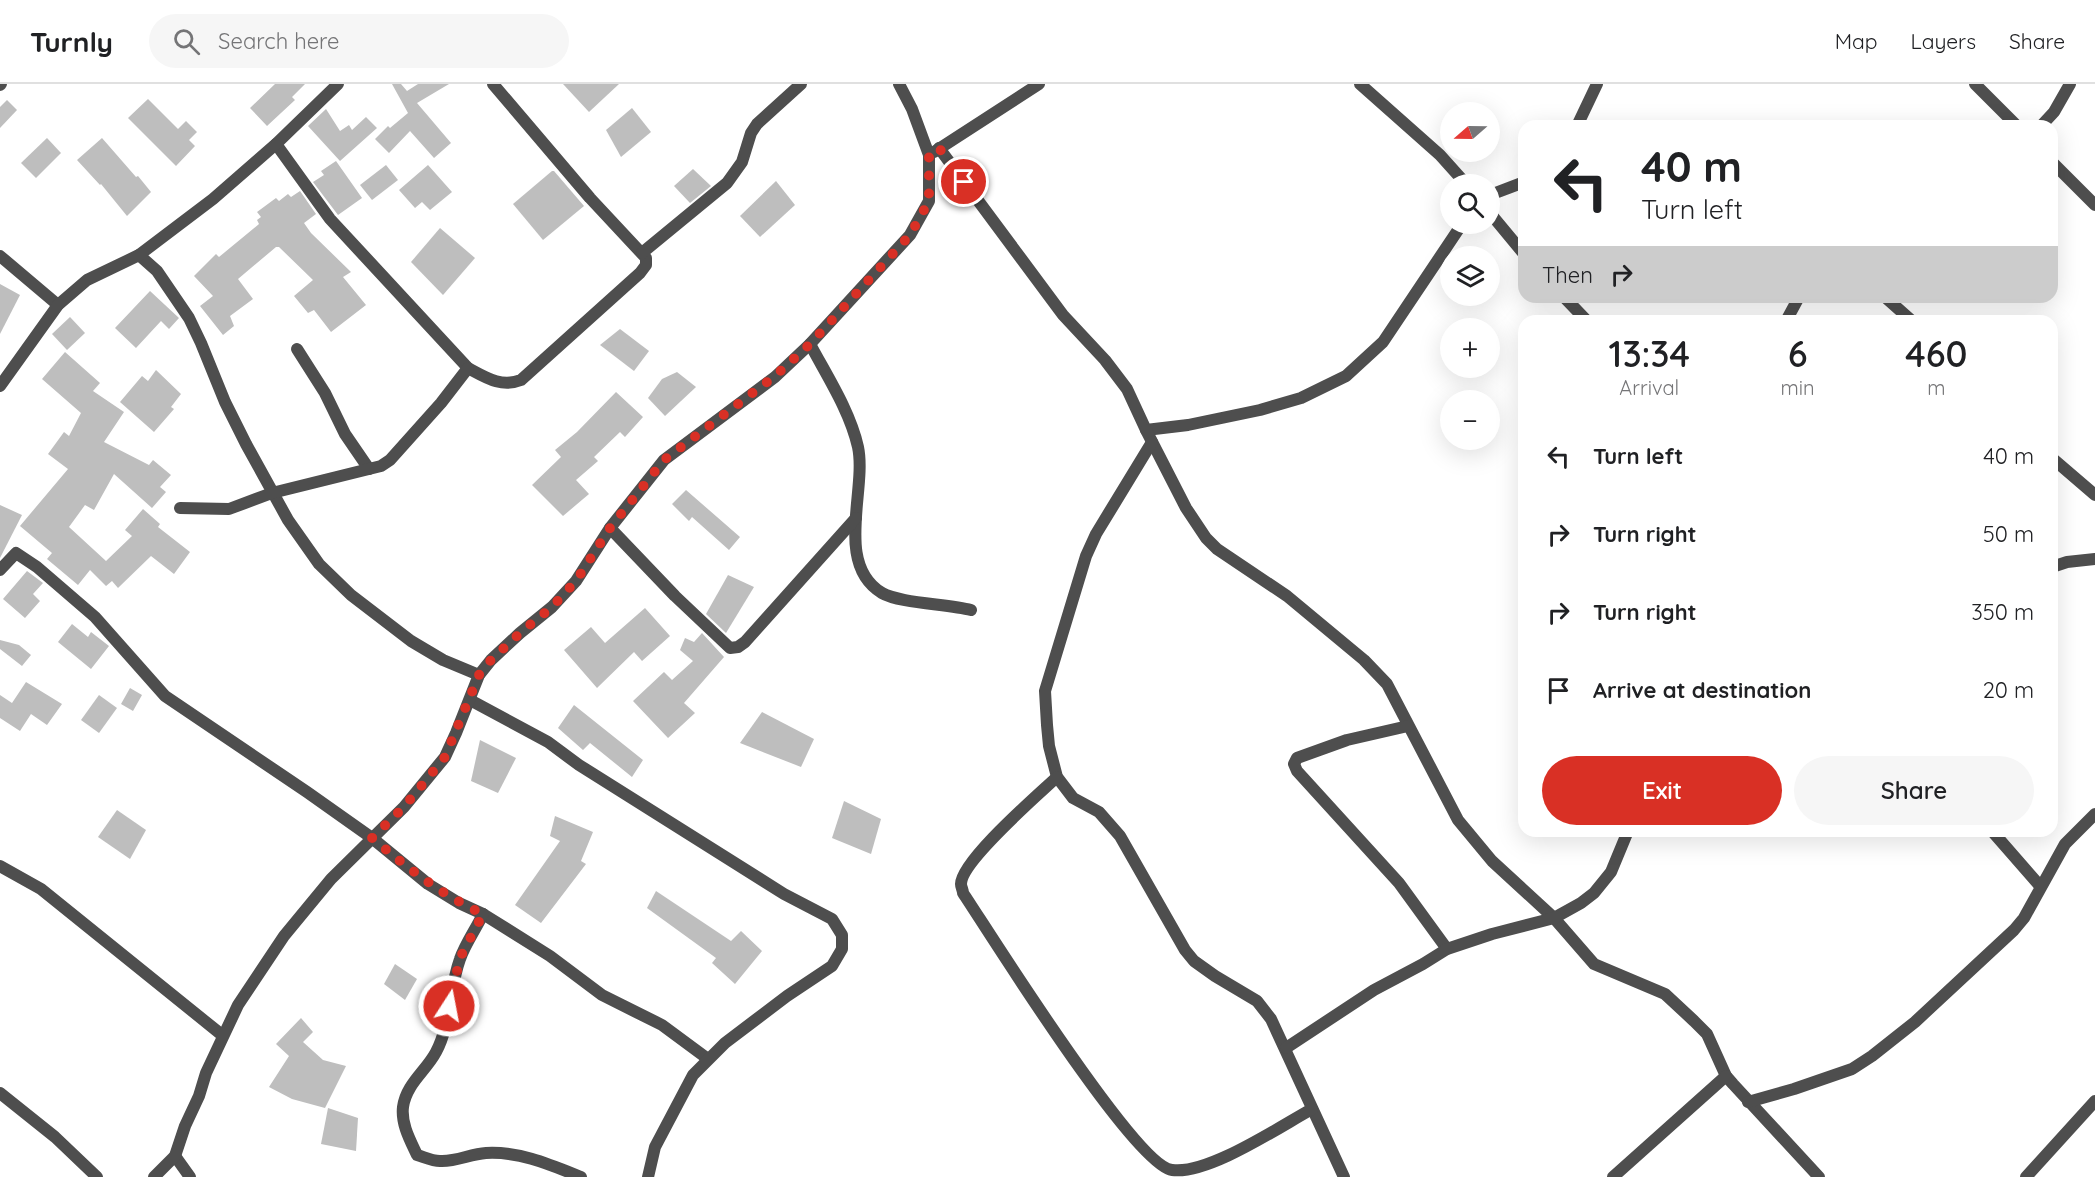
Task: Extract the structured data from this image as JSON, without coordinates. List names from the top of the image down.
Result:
{
  "north": "left",
  "page": {
    "header": "Turnly",
    "search": "Search here",
    "nav": ["Map", "Layers", "Share"],
    "map_buttons": ["+", "−"],
    "turn": ["40 m", "Turn left"],
    "then": "Then",
    "eta": [
      "13:34",
      "Arrival",
      "6",
      "min",
      "460",
      "m"
    ],
    "list": [
      {
        "name": "Turn left",
        "value": "40 m"
      },
      {
        "name": "Turn right",
        "value": "50 m"
      },
      {
        "name": "Turn right",
        "value": "350 m"
      },
      {
        "name": "Arrive at destination",
        "value": "20 m"
      }
    ],
    "buttons": ["Exit", "Share"]
  }
}
